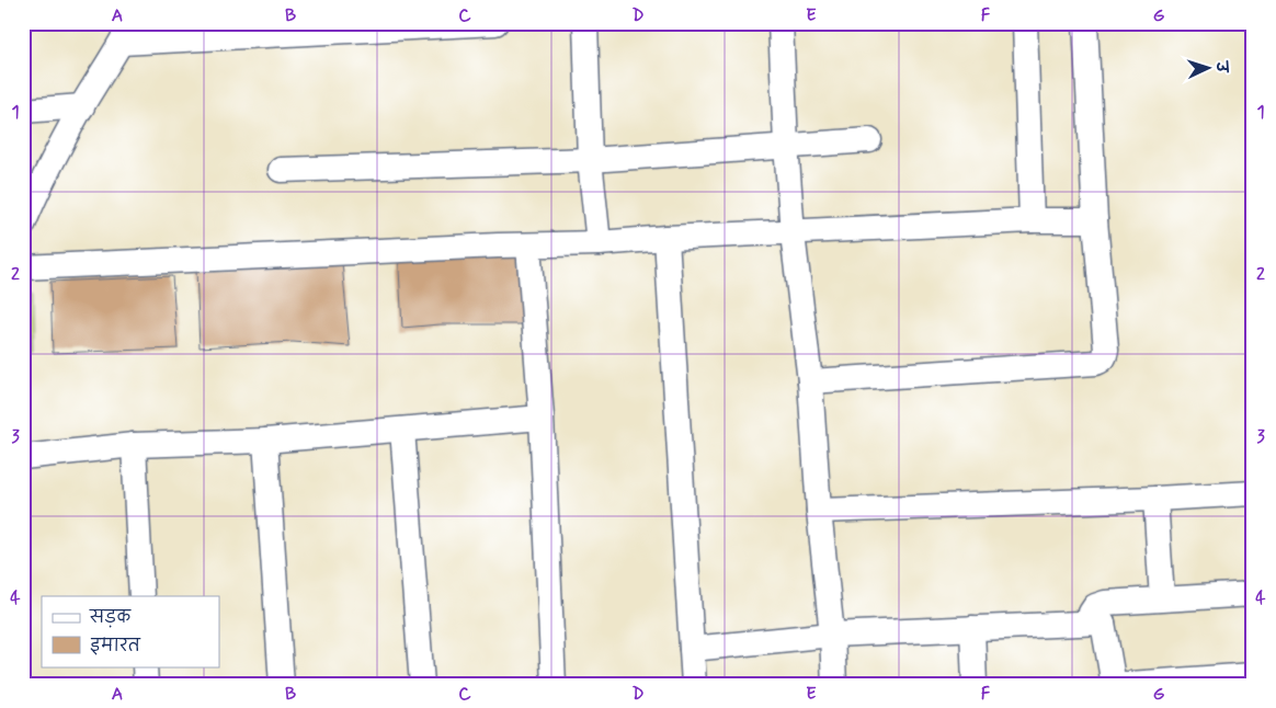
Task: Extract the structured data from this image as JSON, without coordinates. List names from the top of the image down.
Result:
{
  "legend": ["सड़क", "इमारत"],
  "north": "right",
  "grid": {
    "columns": [
      "A",
      "B",
      "C",
      "D",
      "E",
      "F",
      "G"
    ],
    "rows": [
      "1",
      "2",
      "3",
      "4"
    ]
  }
}
